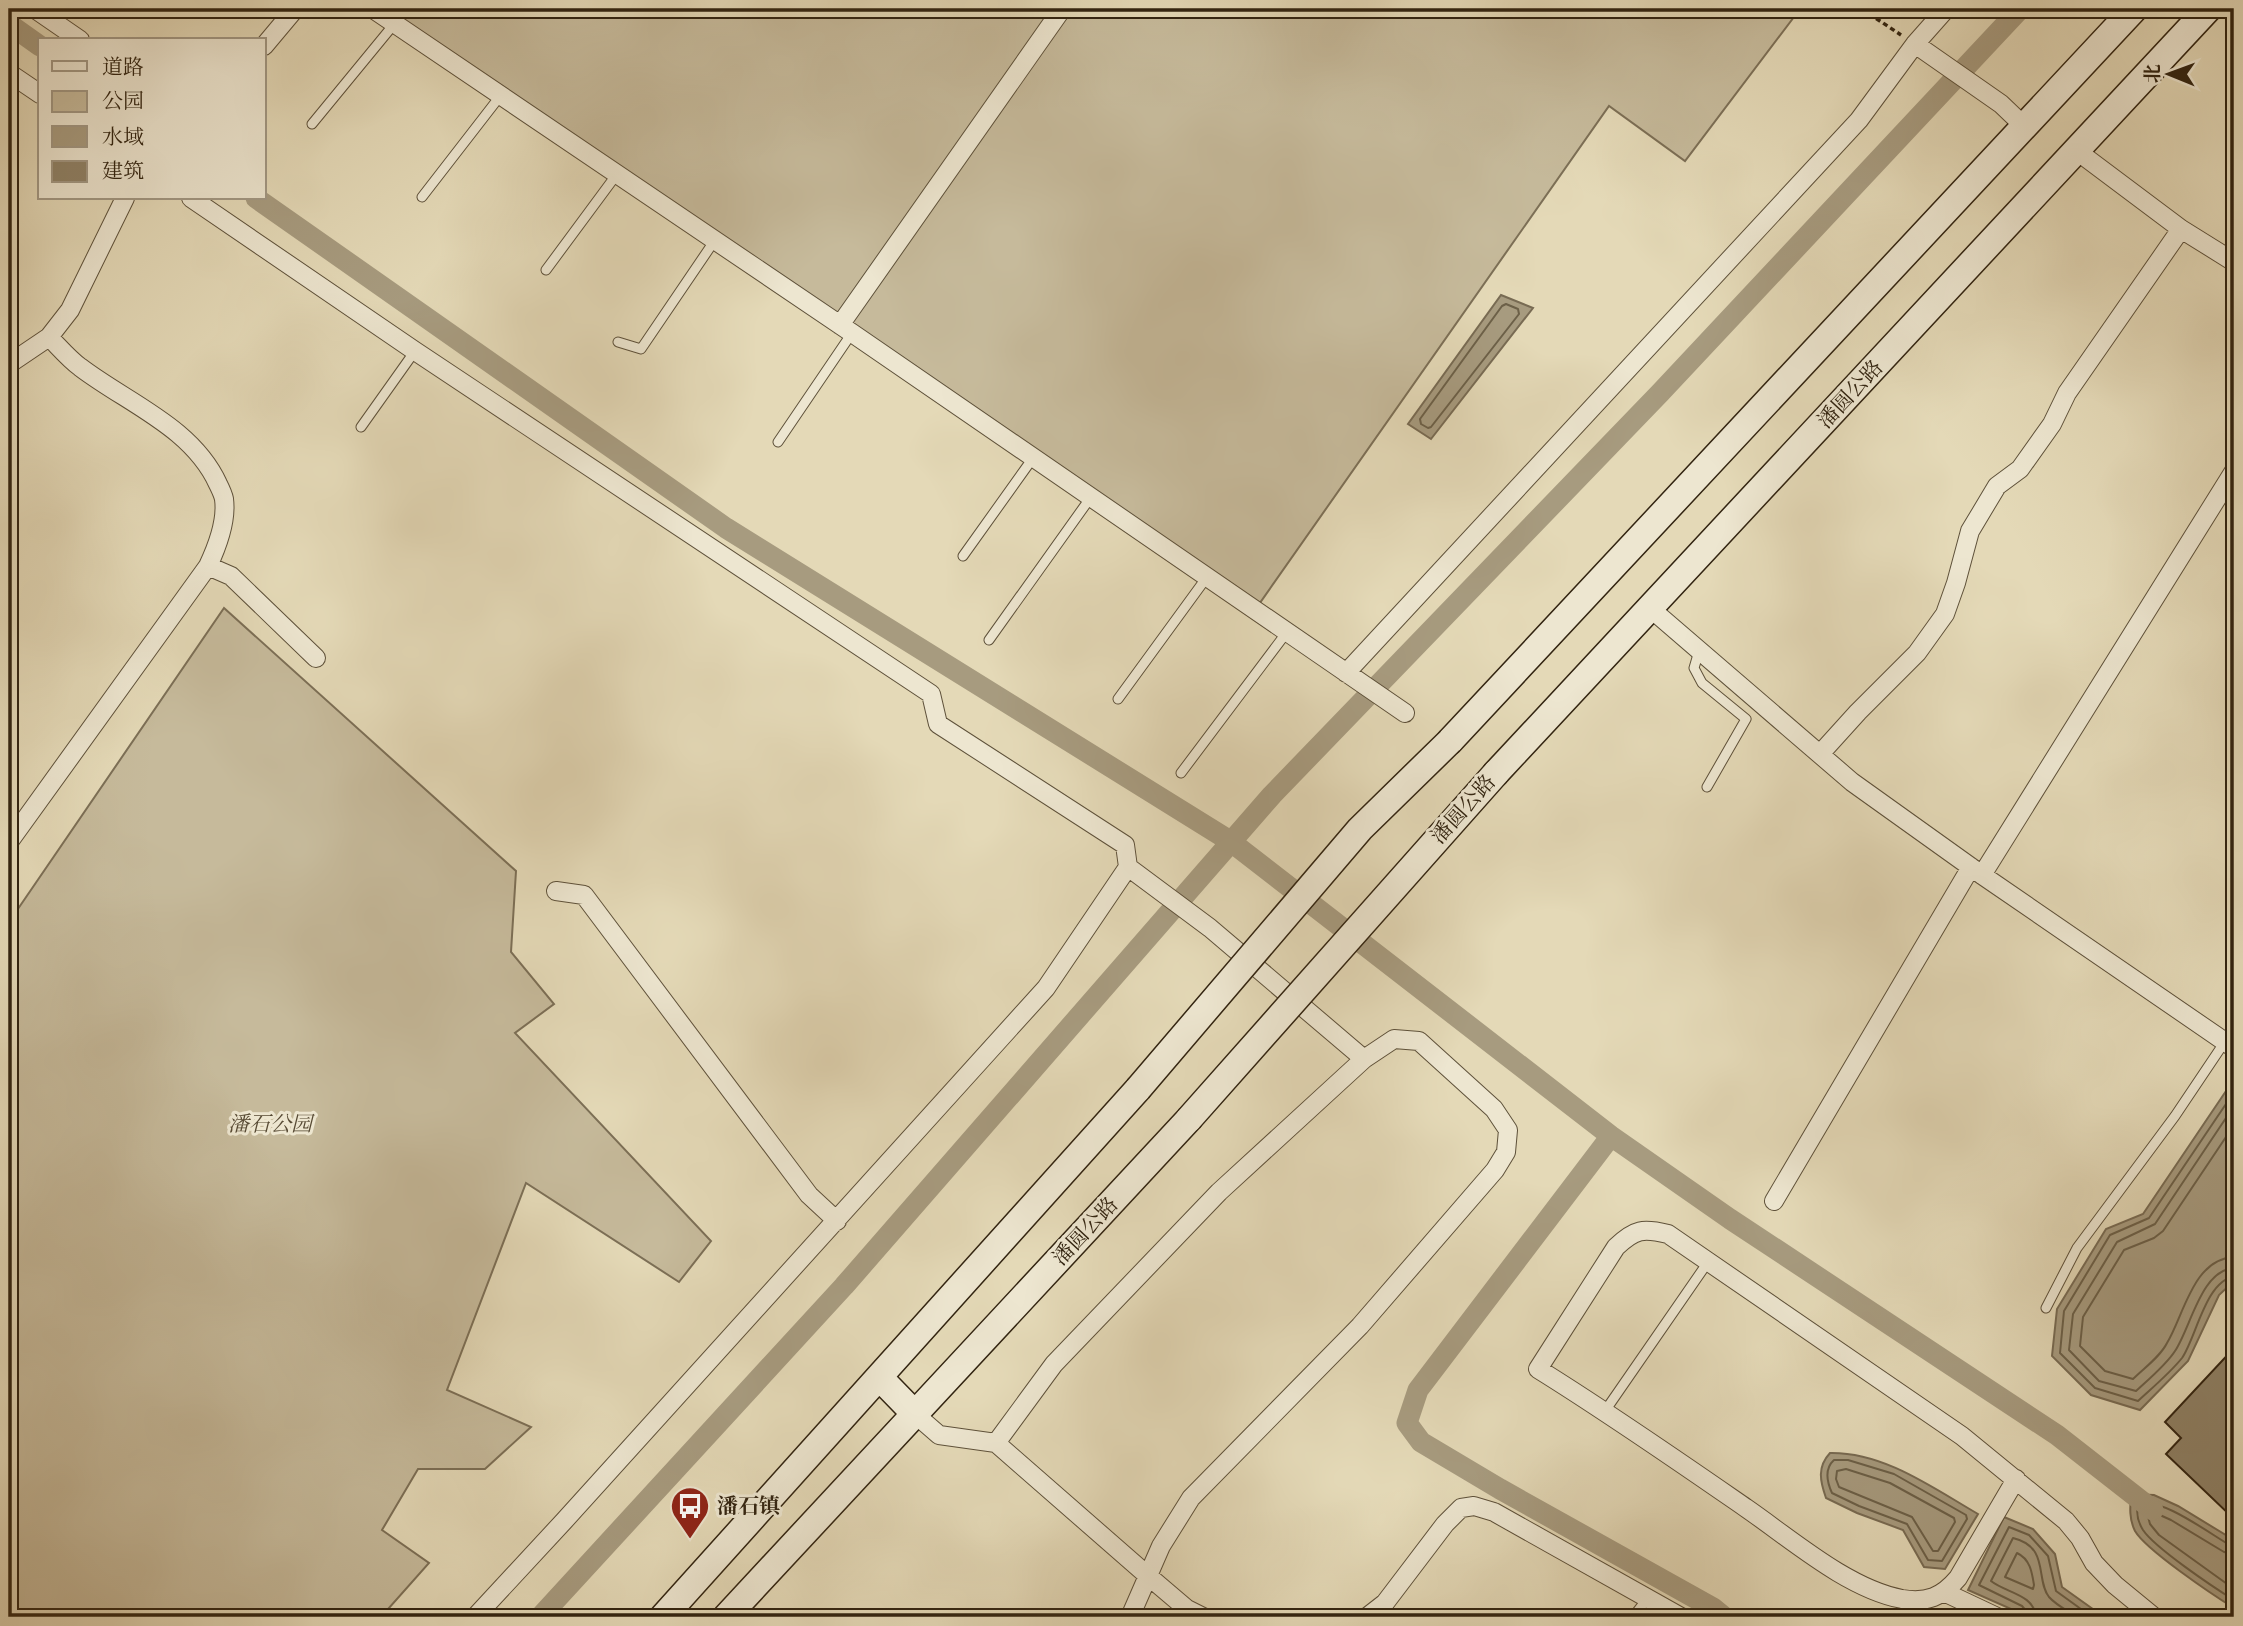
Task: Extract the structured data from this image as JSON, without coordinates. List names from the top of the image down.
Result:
{
  "streets": {
    "main road": ["潘圆公路"]
  },
  "parks": ["潘石公园"],
  "places": {
    "bus stop": ["潘石镇"]
  },
  "legend": [
    "道路",
    "公园",
    "水域",
    "建筑"
  ],
  "north": "left"
}
